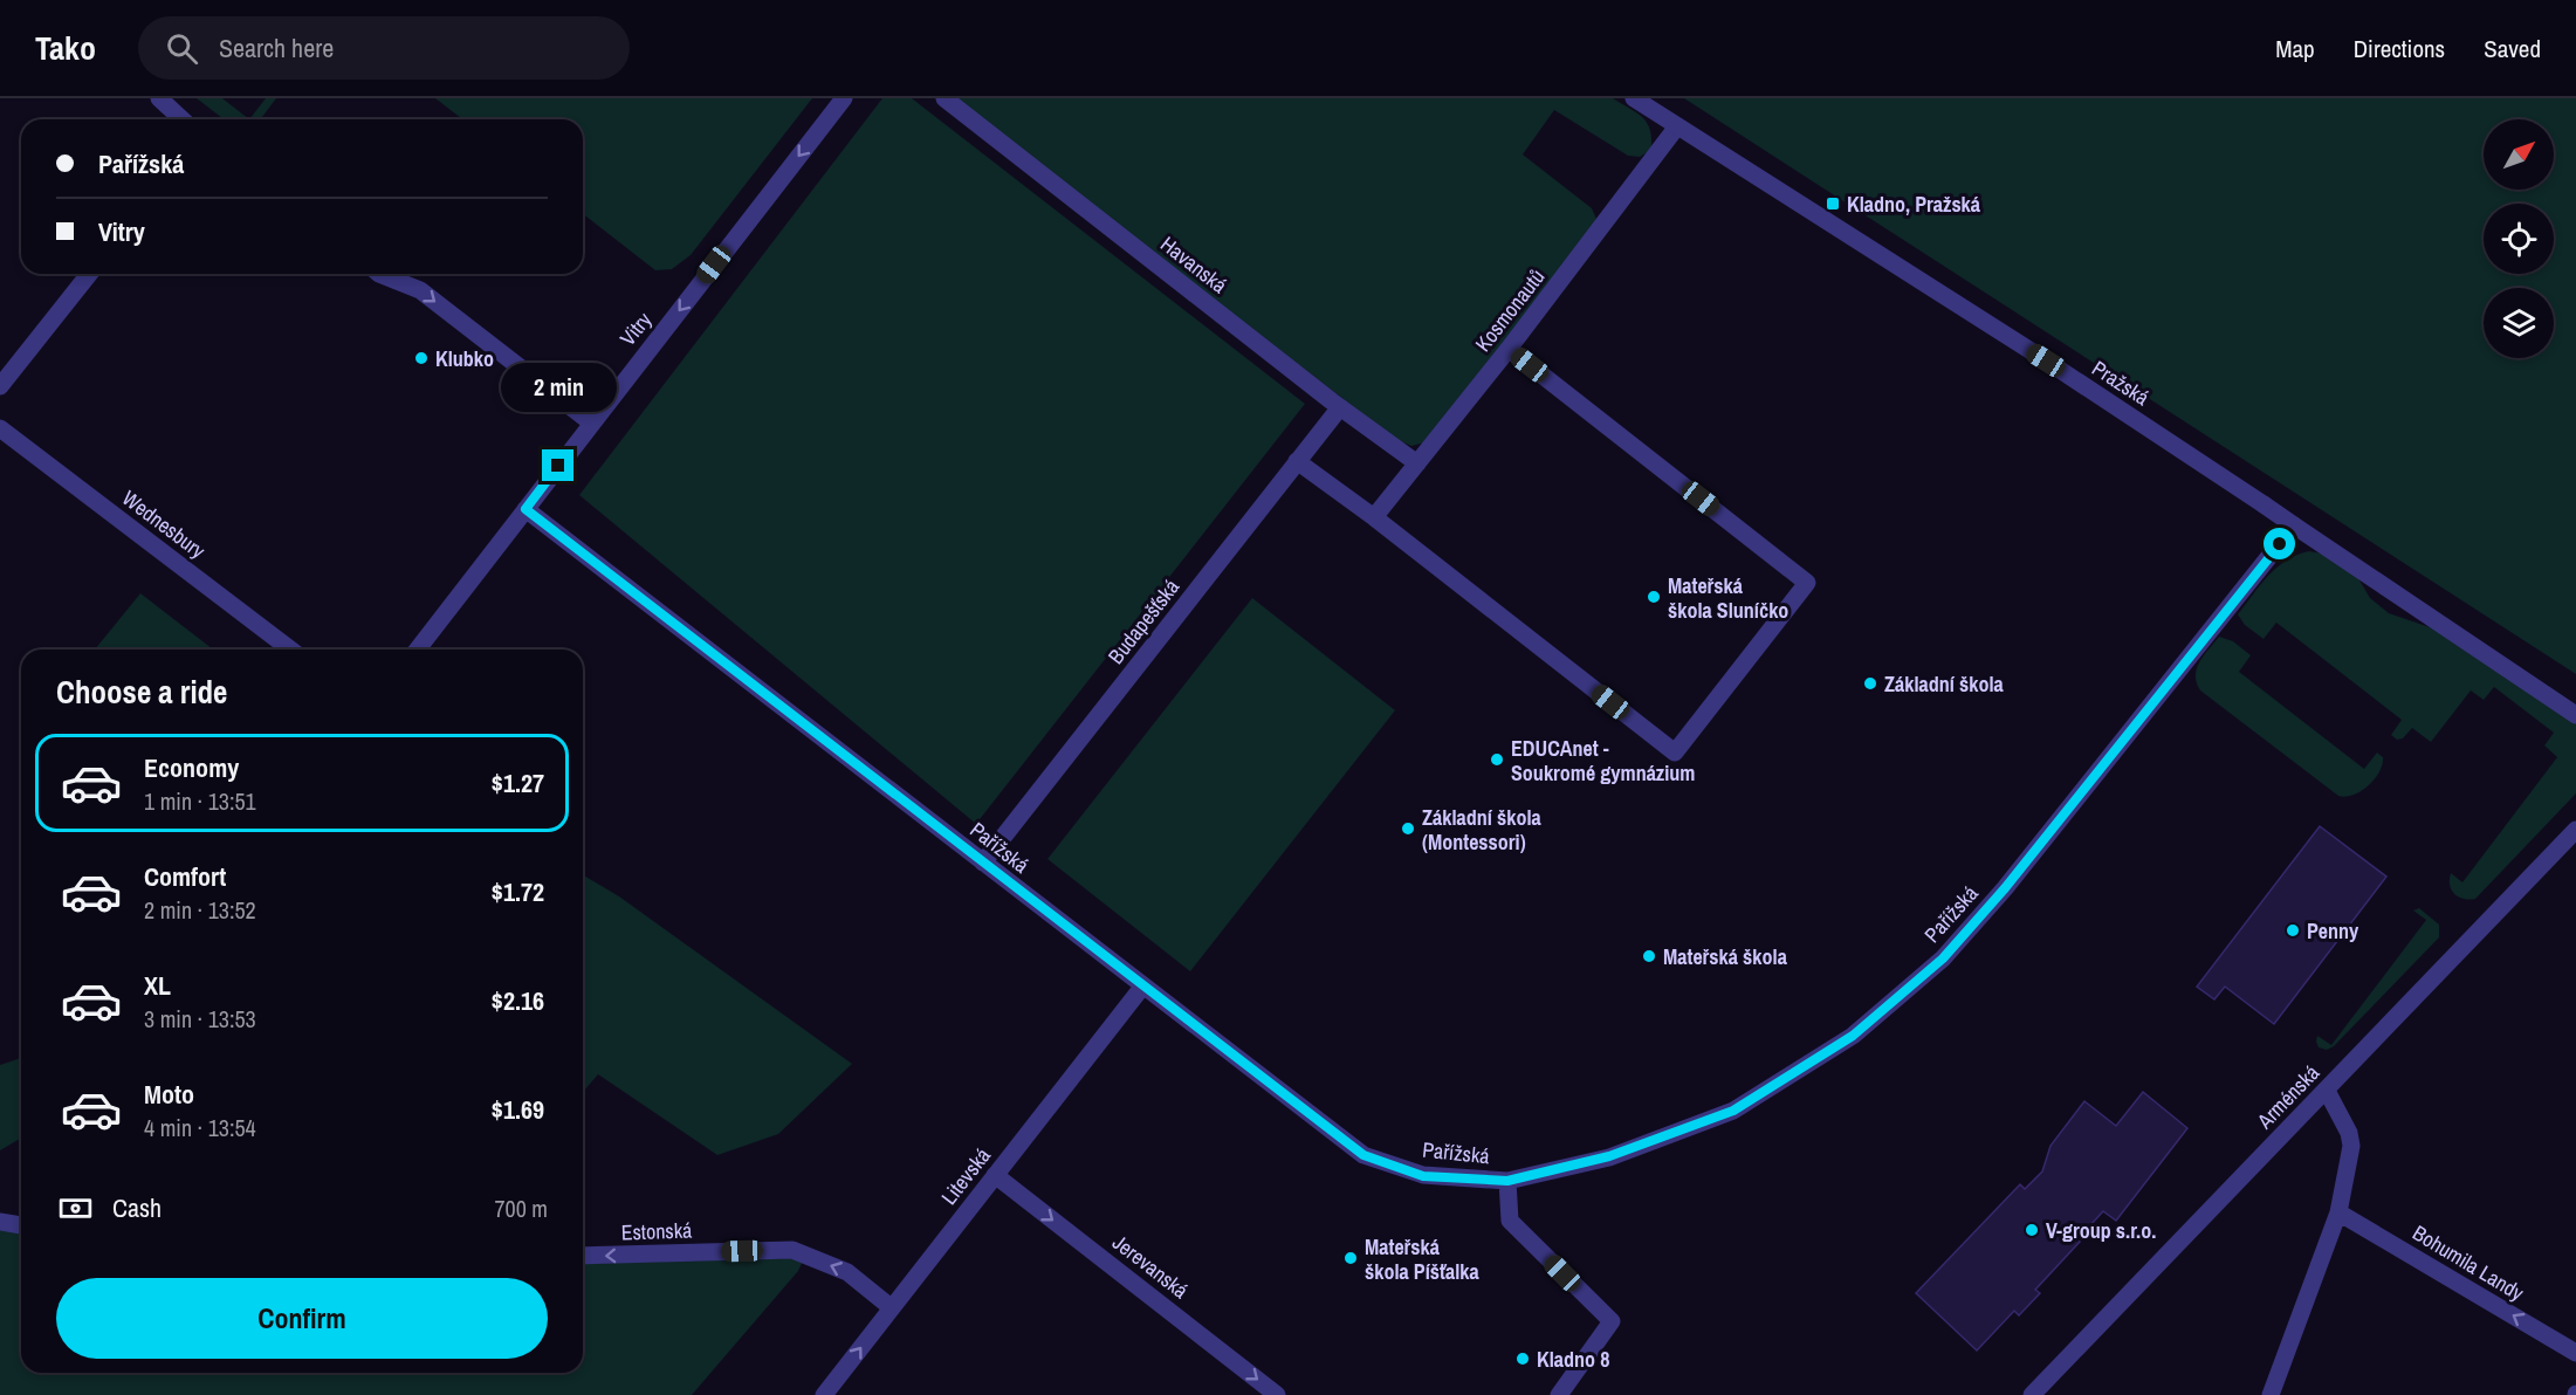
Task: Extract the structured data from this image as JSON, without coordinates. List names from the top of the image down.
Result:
{
  "streets": {
    "street": [
      "Havanská",
      "Kosmonautů",
      "Vitry",
      "Pražská",
      "Wednesbury",
      "Budapešťská",
      "Pařížská",
      "Arménská",
      "Litevská",
      "Estonská",
      "Bohumila Landy",
      "Jerevanská"
    ]
  },
  "crossings": [
    ["Havanská", "Kosmonautů"],
    ["Havanská", "Budapešťská"],
    ["Kosmonautů", "Pražská"],
    ["Vitry", "Pařížská"],
    ["Pražská", "Pařížská"],
    ["Budapešťská", "Pařížská"],
    ["Pařížská", "Litevská"],
    ["Litevská", "Estonská"],
    ["Litevská", "Jerevanská"]
  ],
  "one_way": [
    "Vitry",
    "Estonská",
    "Bohumila Landy",
    "Jerevanská"
  ],
  "places": {
    "transit": ["Kladno, Pražská"],
    "other": [
      "Klubko",
      "Mateřská škola Sluníčko",
      "Základní škola",
      "EDUCAnet - Soukromé gymnázium",
      "Základní škola (Montessori)",
      "Penny",
      "Mateřská škola",
      "V-group s.r.o.",
      "Mateřská škola Píšťalka",
      "Kladno 8"
    ]
  },
  "north": "top right",
  "page": {
    "header": "Tako",
    "search": "Search here",
    "nav": ["Map", "Directions", "Saved"],
    "banner": ["Pařížská", "Vitry"],
    "bubble": "2 min",
    "heading": "Choose a ride",
    "list": [
      {
        "name": "Economy",
        "note": "1 min · 13:51",
        "value": "$1.27"
      },
      {
        "name": "Comfort",
        "note": "2 min · 13:52",
        "value": "$1.72"
      },
      {
        "name": "XL",
        "note": "3 min · 13:53",
        "value": "$2.16"
      },
      {
        "name": "Moto",
        "note": "4 min · 13:54",
        "value": "$1.69"
      }
    ],
    "pay": ["Cash", "700 m"],
    "buttons": "Confirm"
  }
}
